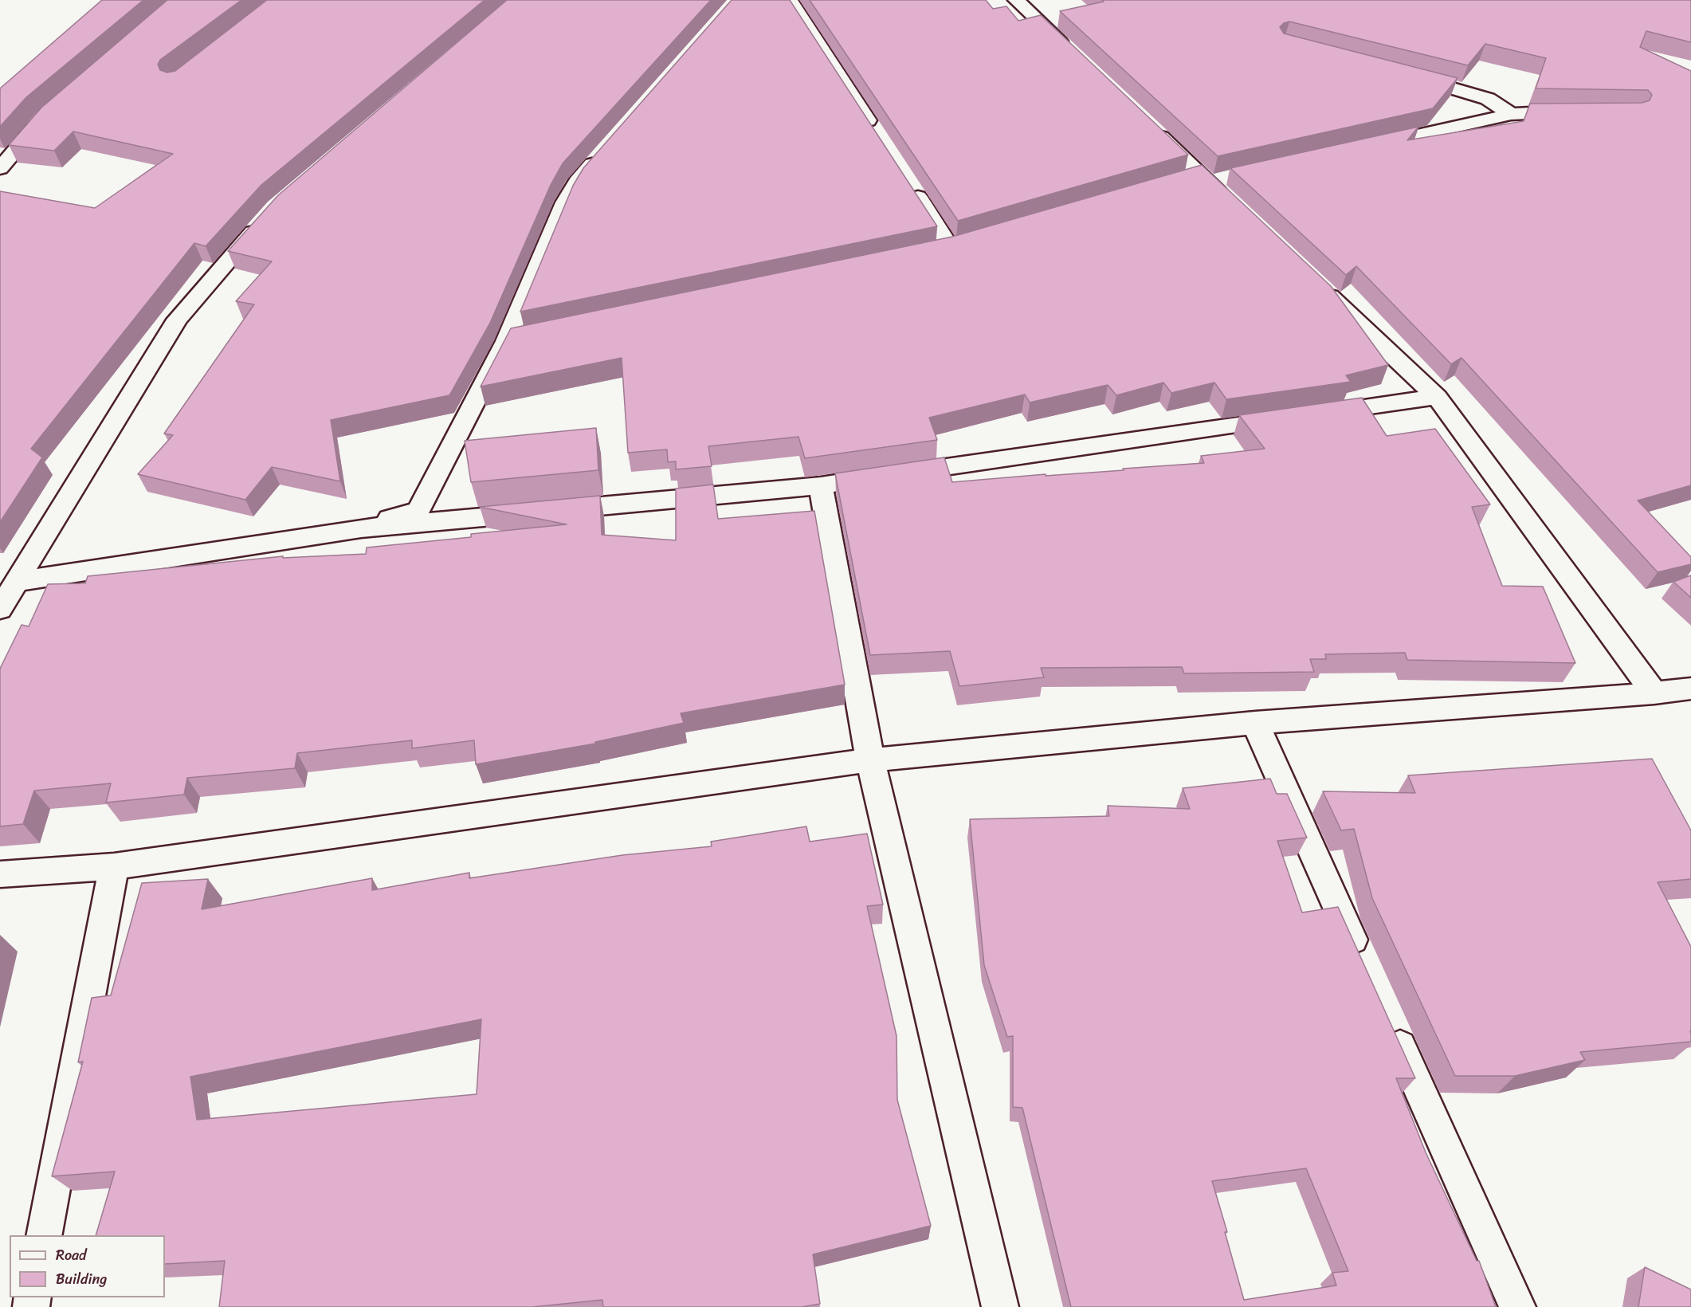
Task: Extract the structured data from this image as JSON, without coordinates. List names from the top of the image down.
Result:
{
  "legend": ["Road", "Building"]
}
